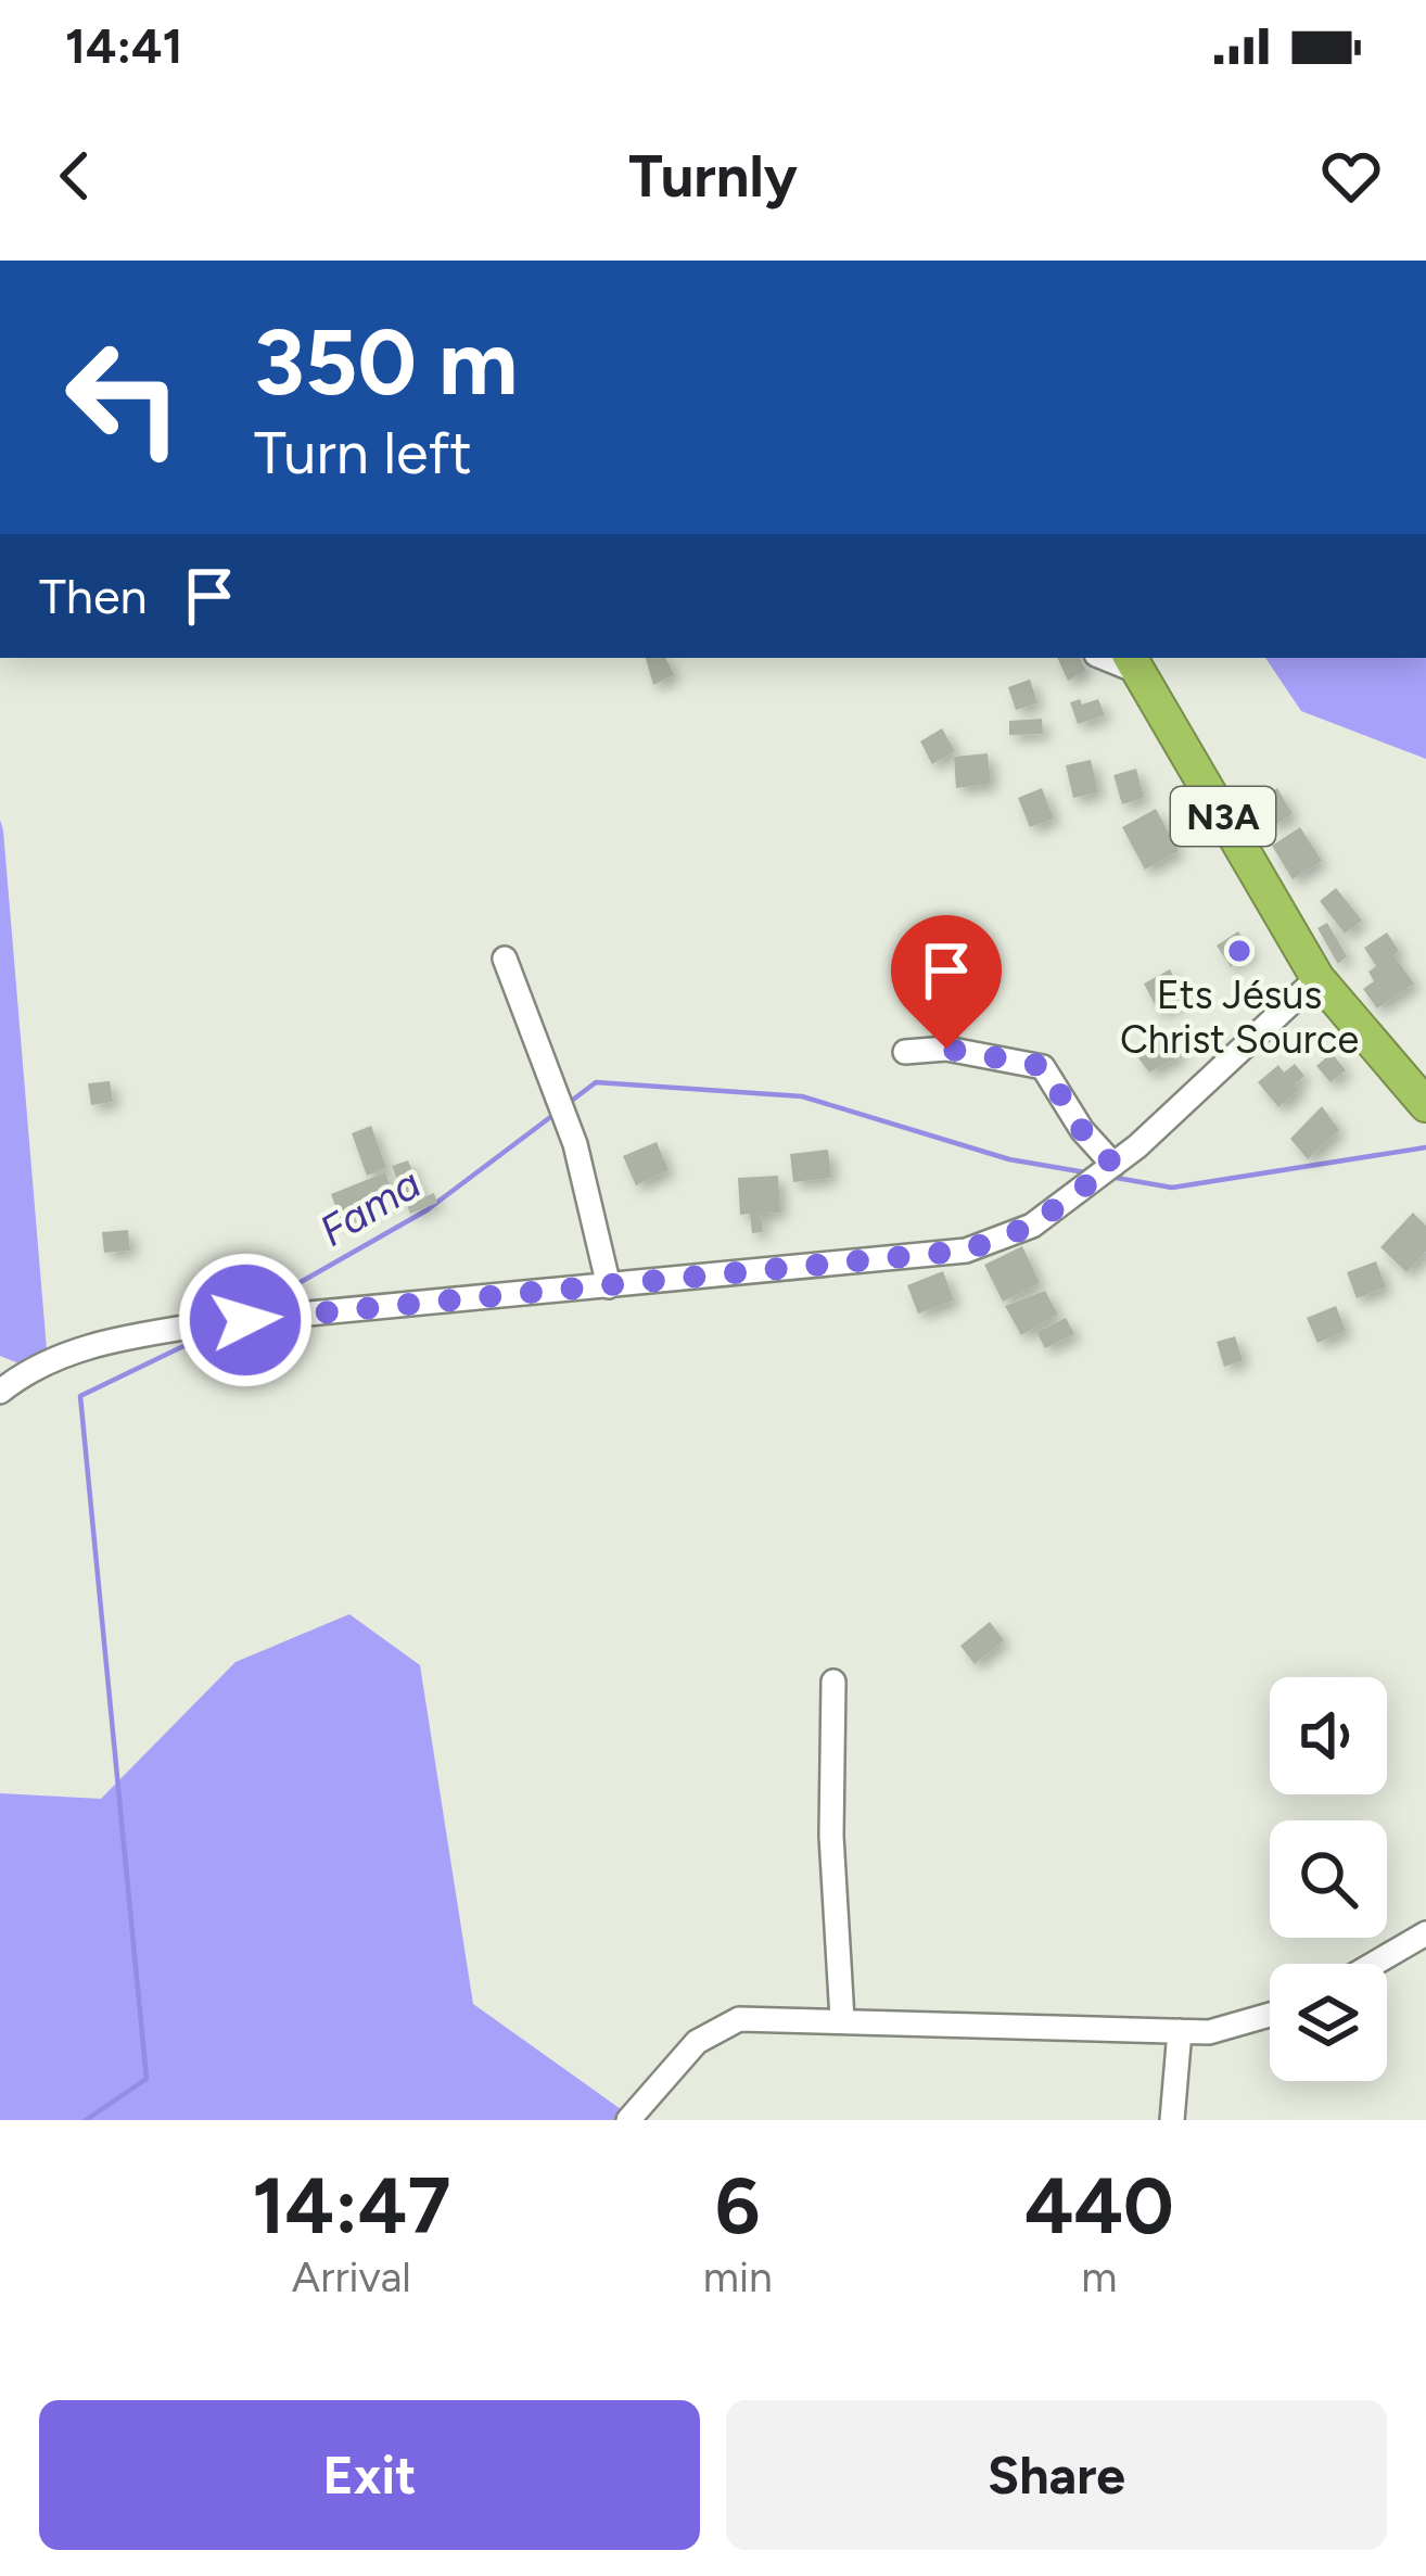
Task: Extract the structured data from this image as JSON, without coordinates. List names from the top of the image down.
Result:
{
  "streets": {
    "highway": ["N3A"]
  },
  "water": ["Fama"],
  "places": ["Ets Jésus Christ Source"],
  "page": {
    "status": "14:41",
    "header": "Turnly",
    "turn": ["350 m", "Turn left"],
    "then": "Then",
    "eta": [
      "14:47",
      "Arrival",
      "6",
      "min",
      "440",
      "m"
    ],
    "buttons": ["Exit", "Share"]
  }
}
